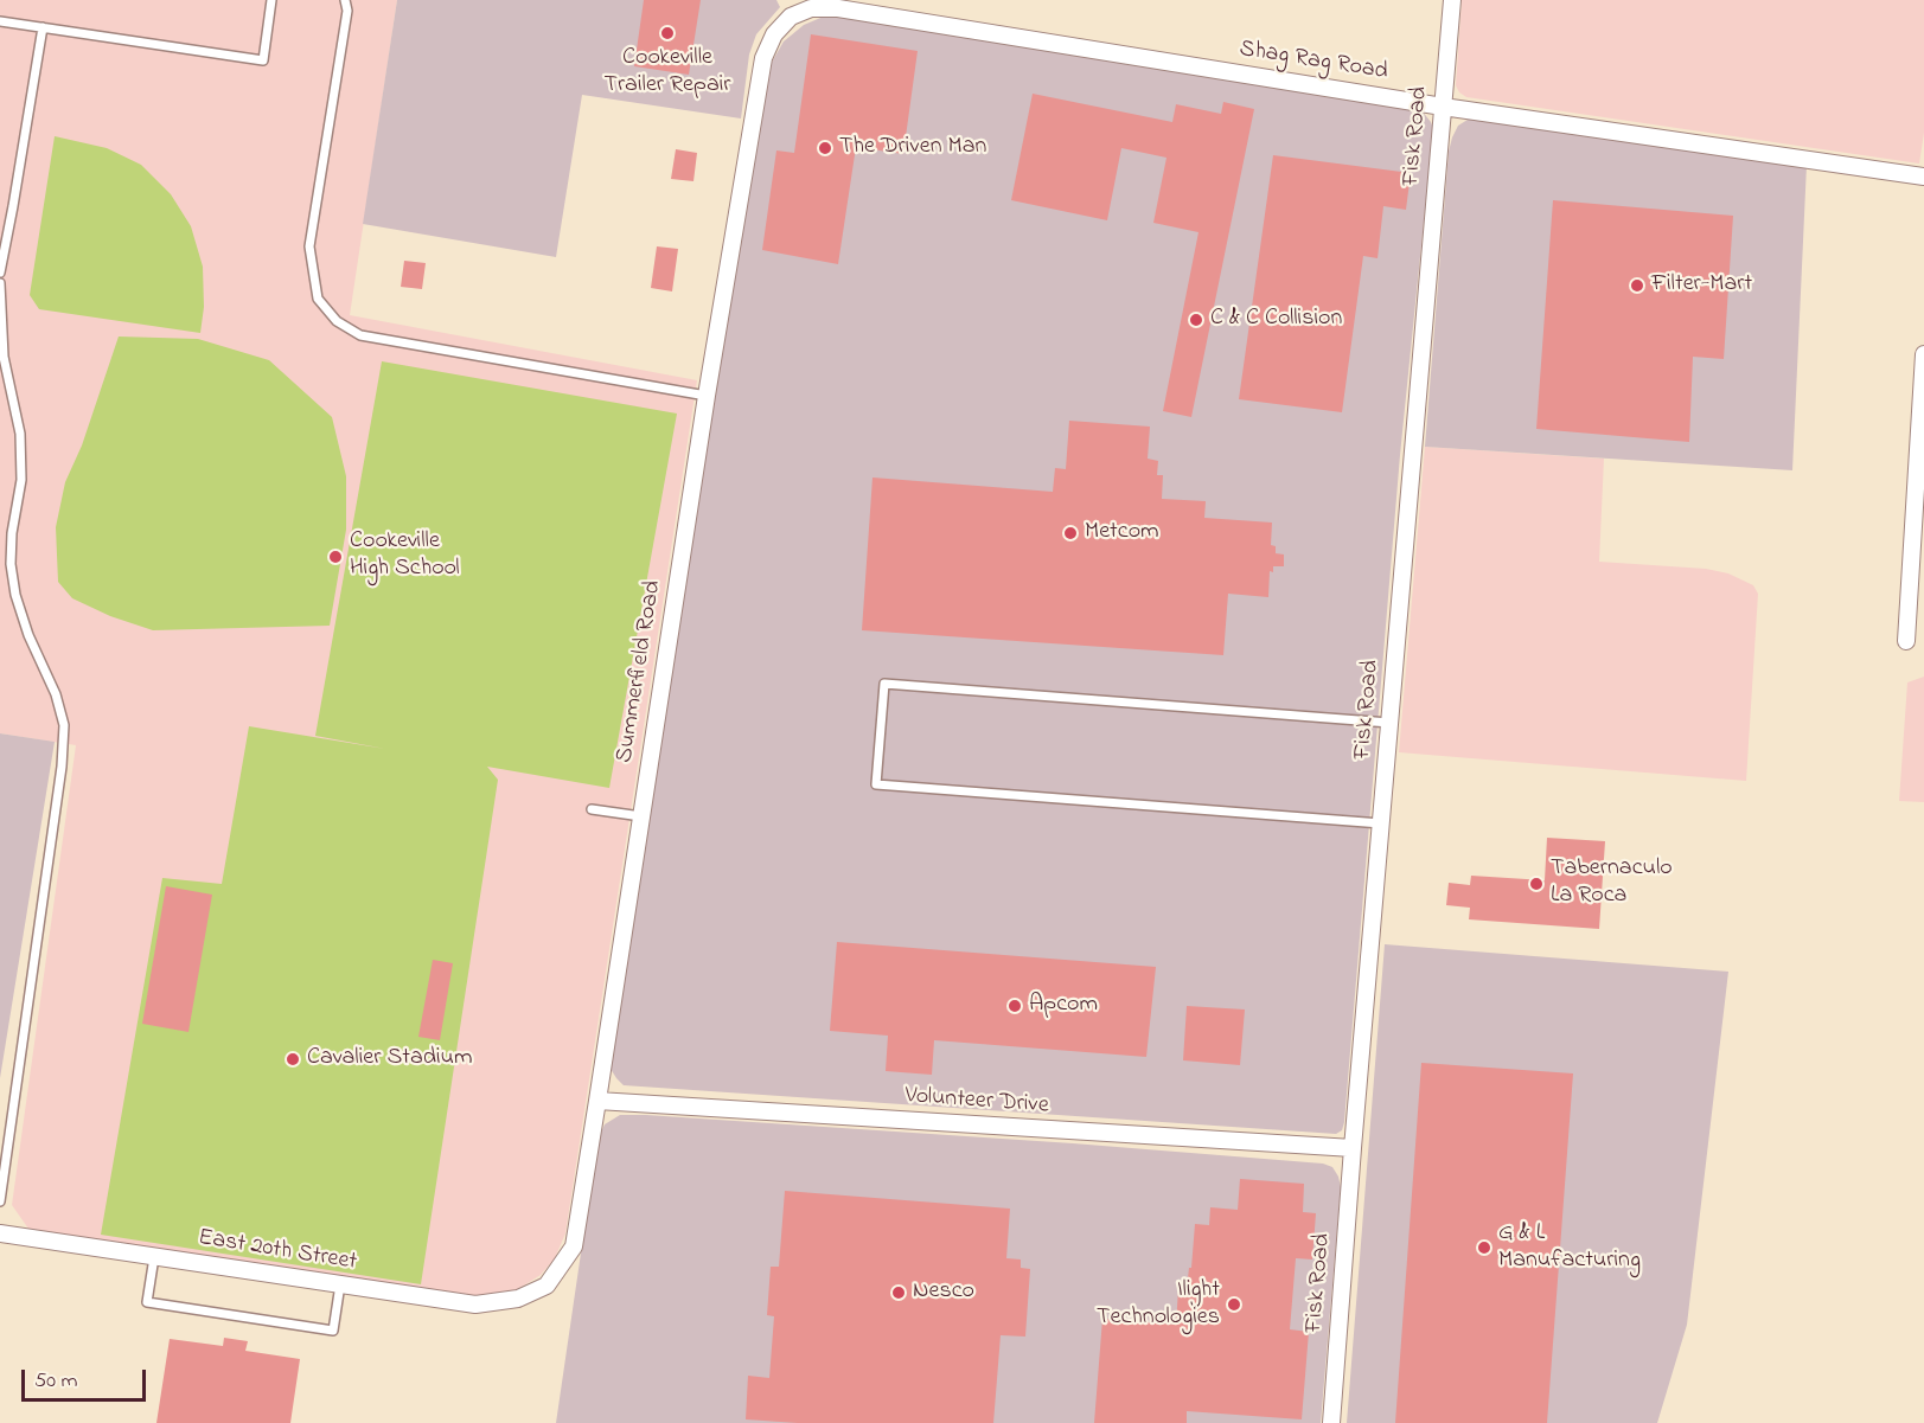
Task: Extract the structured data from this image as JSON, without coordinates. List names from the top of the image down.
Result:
{
  "streets": {
    "street": [
      "Shag Rag Road",
      "Fisk Road",
      "Summerfield Road",
      "Volunteer Drive",
      "East 20th Street"
    ]
  },
  "crossings": [
    ["Shag Rag Road", "Fisk Road"],
    ["Shag Rag Road", "Summerfield Road"],
    ["Fisk Road", "Volunteer Drive"],
    ["Summerfield Road", "Volunteer Drive"],
    ["Summerfield Road", "East 20th Street"]
  ],
  "places": [
    "Cookeville Trailer Repair",
    "The Driven Man",
    "Filter-Mart",
    "C & C Collision",
    "Metcom",
    "Cookeville High School",
    "Tabernaculo La Roca",
    "Apcom",
    "Cavalier Stadium",
    "G & L Manufacturing",
    "Nesco",
    "Ilight Technologies"
  ],
  "scale_bar": "50 m"
}
